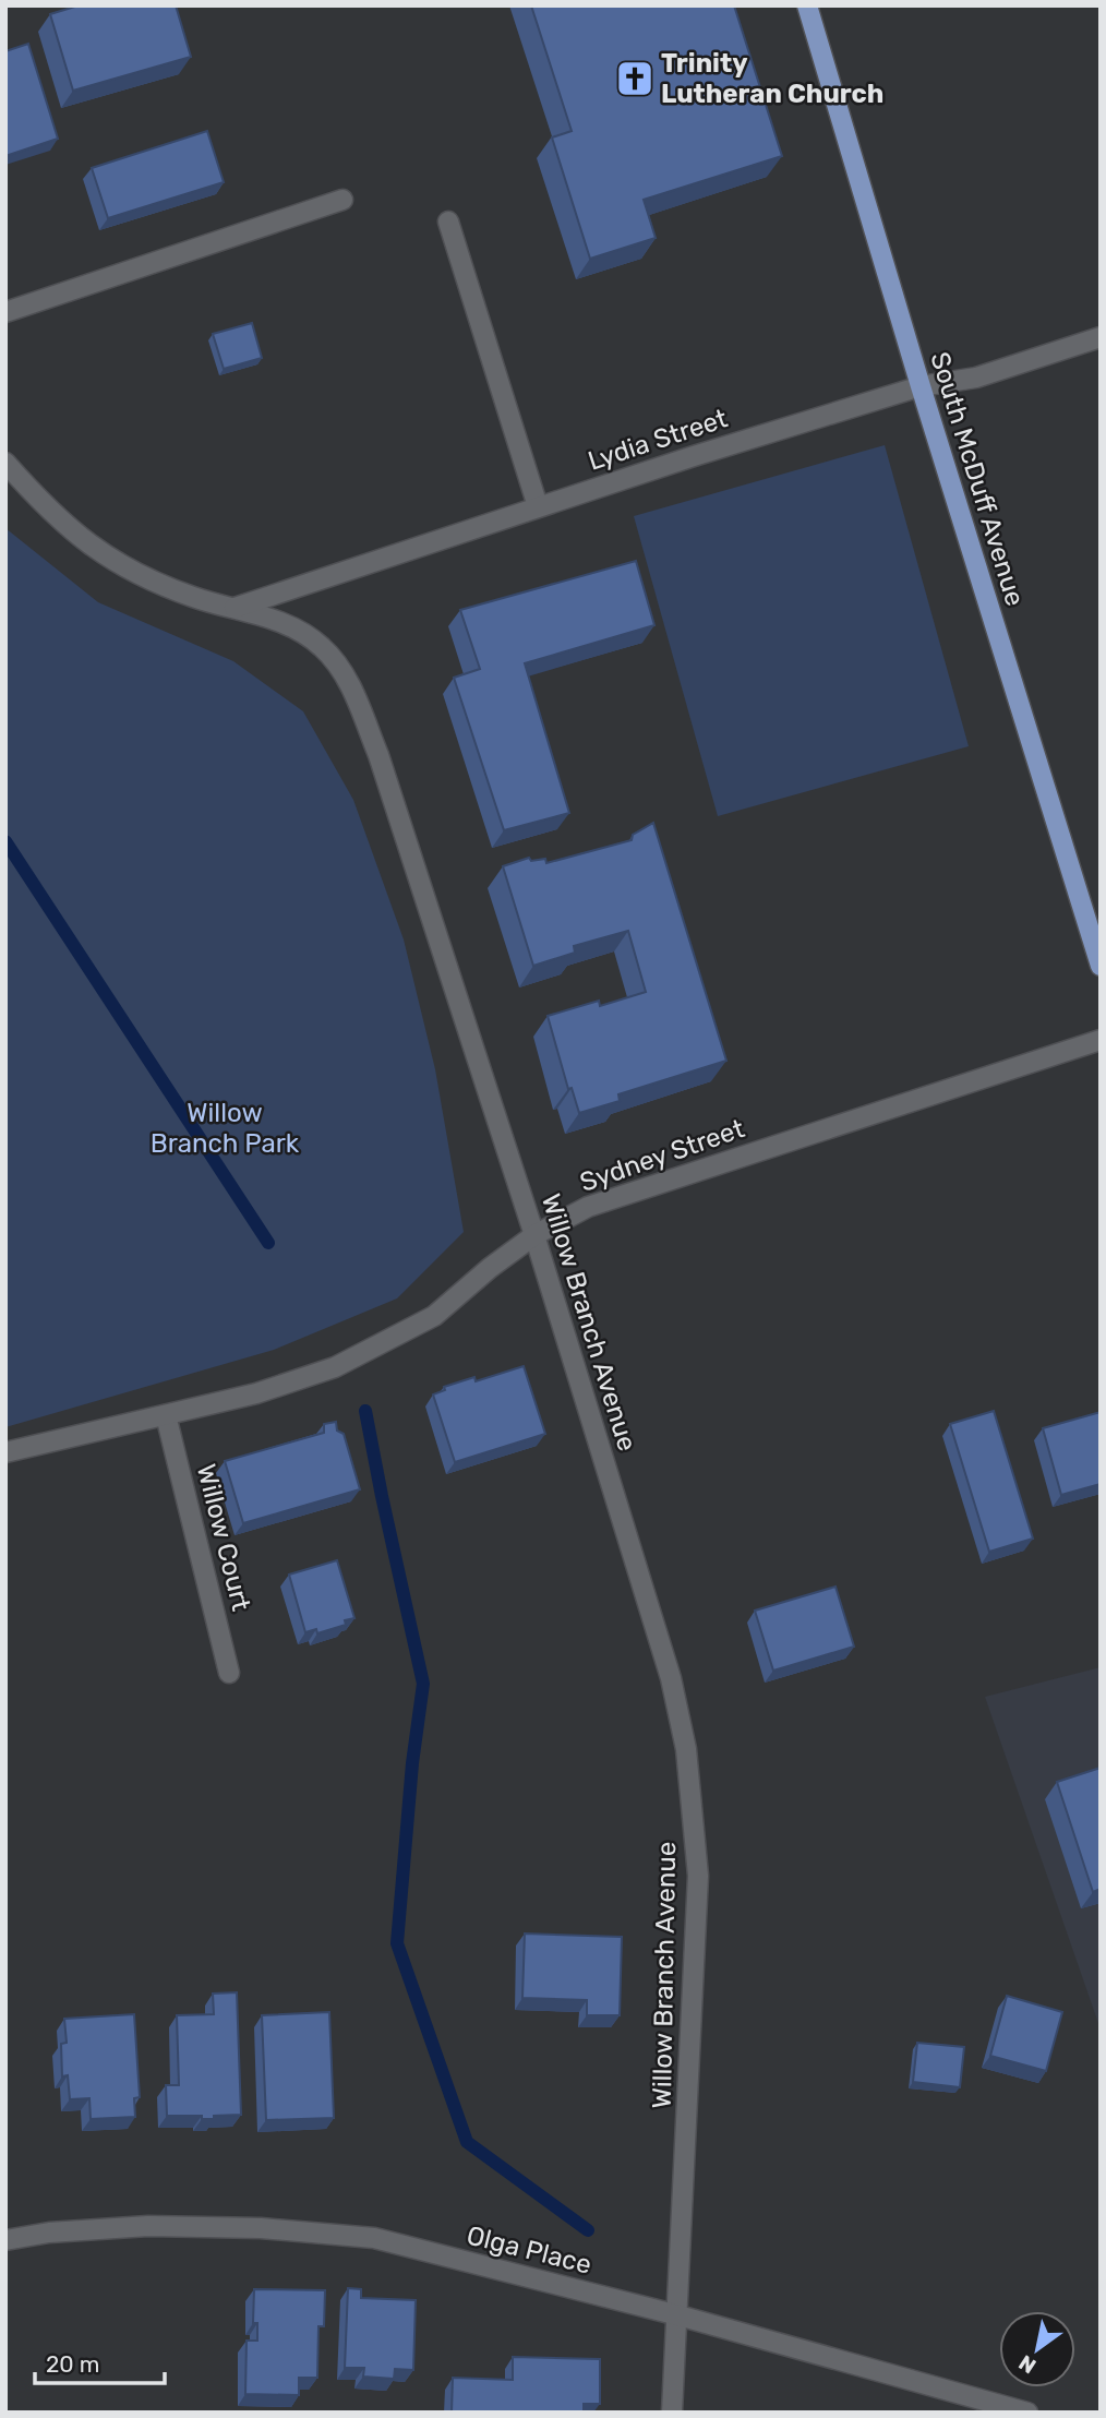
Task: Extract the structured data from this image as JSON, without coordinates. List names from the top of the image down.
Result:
{
  "streets": {
    "main road": ["South McDuff Avenue"],
    "street": [
      "Lydia Street",
      "Sydney Street",
      "Willow Branch Avenue",
      "Willow Court",
      "Olga Place"
    ]
  },
  "crossings": [
    ["Lydia Street", "South McDuff Avenue"],
    ["Lydia Street", "Willow Branch Avenue"],
    ["Sydney Street", "Willow Branch Avenue"],
    ["Sydney Street", "Willow Court"],
    ["Willow Branch Avenue", "Olga Place"]
  ],
  "parks": ["Willow Branch Park"],
  "places": {
    "church": ["Trinity Lutheran Church"]
  },
  "scale_bar": "20 m",
  "north": "bottom left"
}
